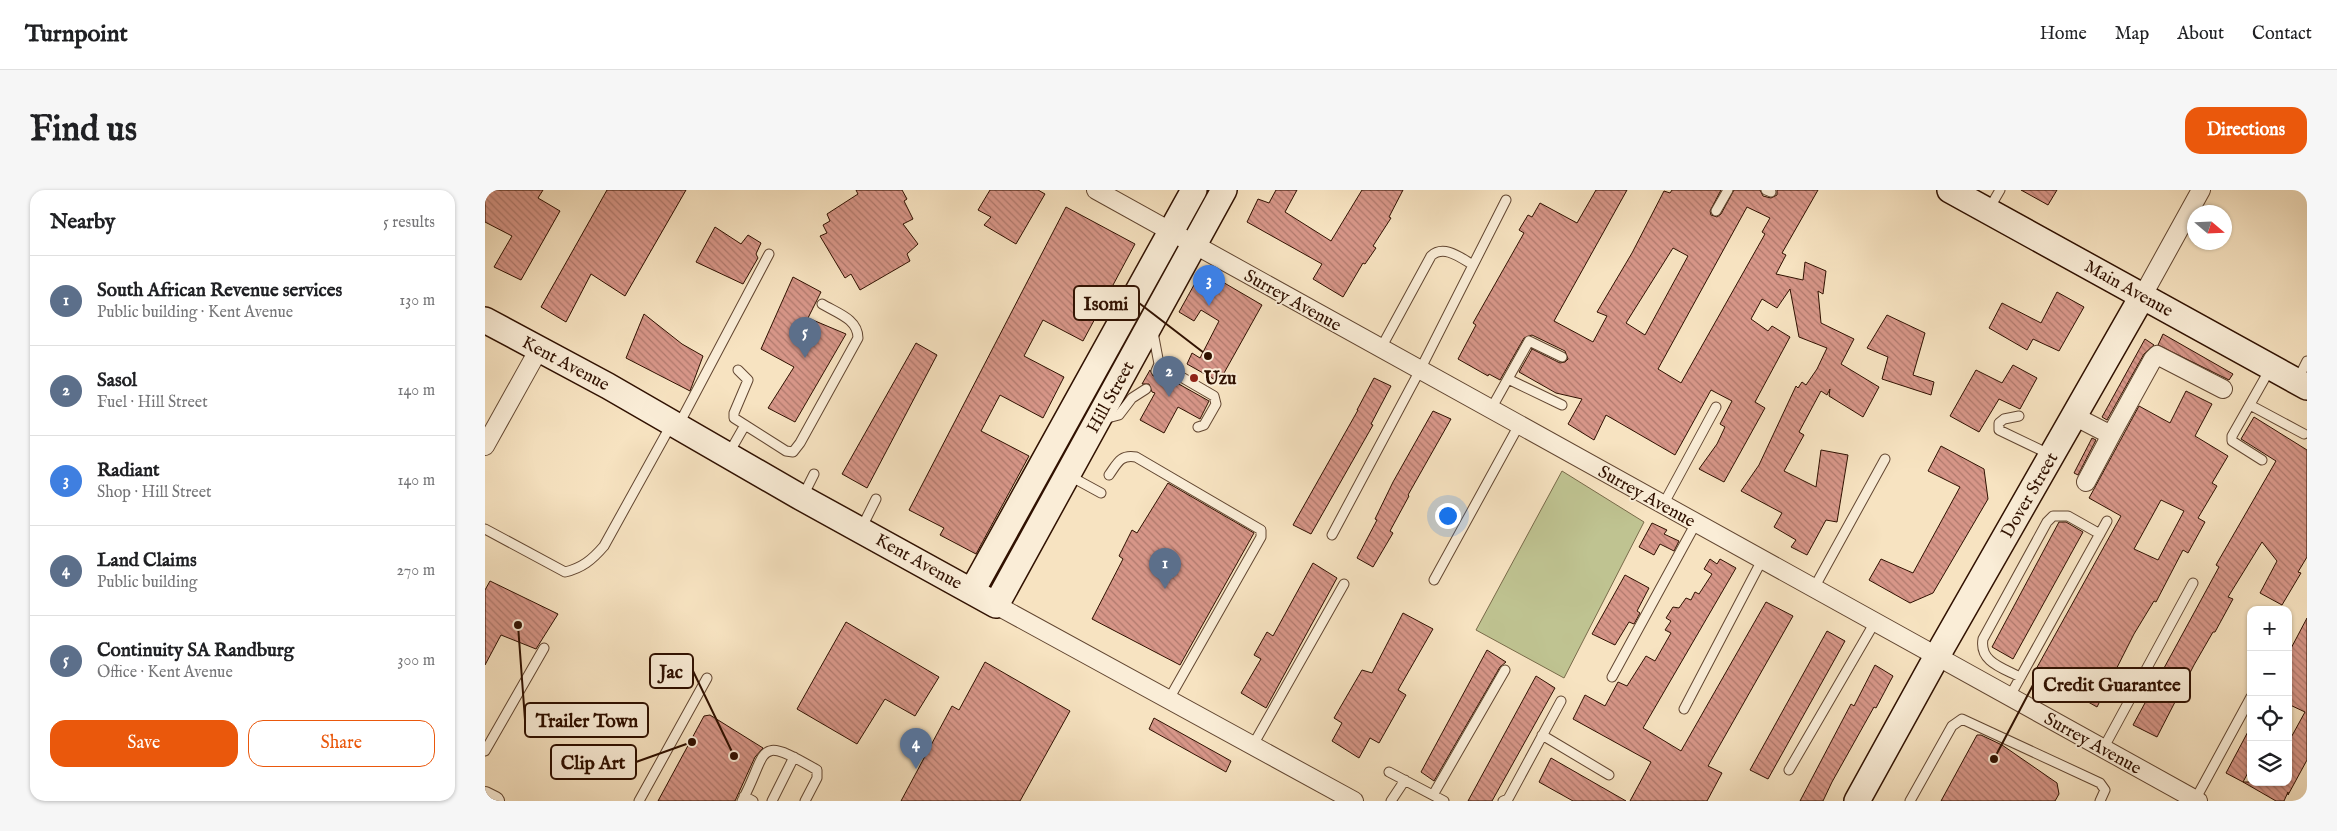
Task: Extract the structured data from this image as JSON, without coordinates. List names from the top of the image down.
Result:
{
  "streets": {
    "main road": [
      "Main Avenue",
      "Kent Avenue",
      "Hill Street",
      "Dover Street"
    ],
    "street": ["Surrey Avenue"]
  },
  "crossings": [
    ["Main Avenue", "Dover Street"],
    ["Surrey Avenue", "Hill Street"],
    ["Surrey Avenue", "Dover Street"],
    ["Kent Avenue", "Hill Street"]
  ],
  "places": [
    "Isomi",
    "Uzu",
    "Trailer Town",
    "Clip Art",
    "Jac",
    "Credit Guarantee"
  ],
  "north": "right",
  "page": {
    "header": "Turnpoint",
    "nav": [
      "Home",
      "Map",
      "About",
      "Contact"
    ],
    "buttons": [
      "Directions",
      ["Save", "Share"]
    ],
    "title": "Find us",
    "heading": ["Nearby", "5 results"],
    "list": [
      {
        "mark": "1",
        "name": "South African Revenue services",
        "note": "Public building · Kent Avenue",
        "value": "130 m"
      },
      {
        "mark": "2",
        "name": "Sasol",
        "note": "Fuel · Hill Street",
        "value": "140 m"
      },
      {
        "mark": "3",
        "name": "Radiant",
        "note": "Shop · Hill Street",
        "value": "140 m"
      },
      {
        "mark": "4",
        "name": "Land Claims",
        "note": "Public building",
        "value": "270 m"
      },
      {
        "mark": "5",
        "name": "Continuity SA Randburg",
        "note": "Office · Kent Avenue",
        "value": "300 m"
      }
    ],
    "pins": [
      "3",
      "5",
      "2",
      "1",
      "4"
    ],
    "map_buttons": ["+", "−"]
  }
}
